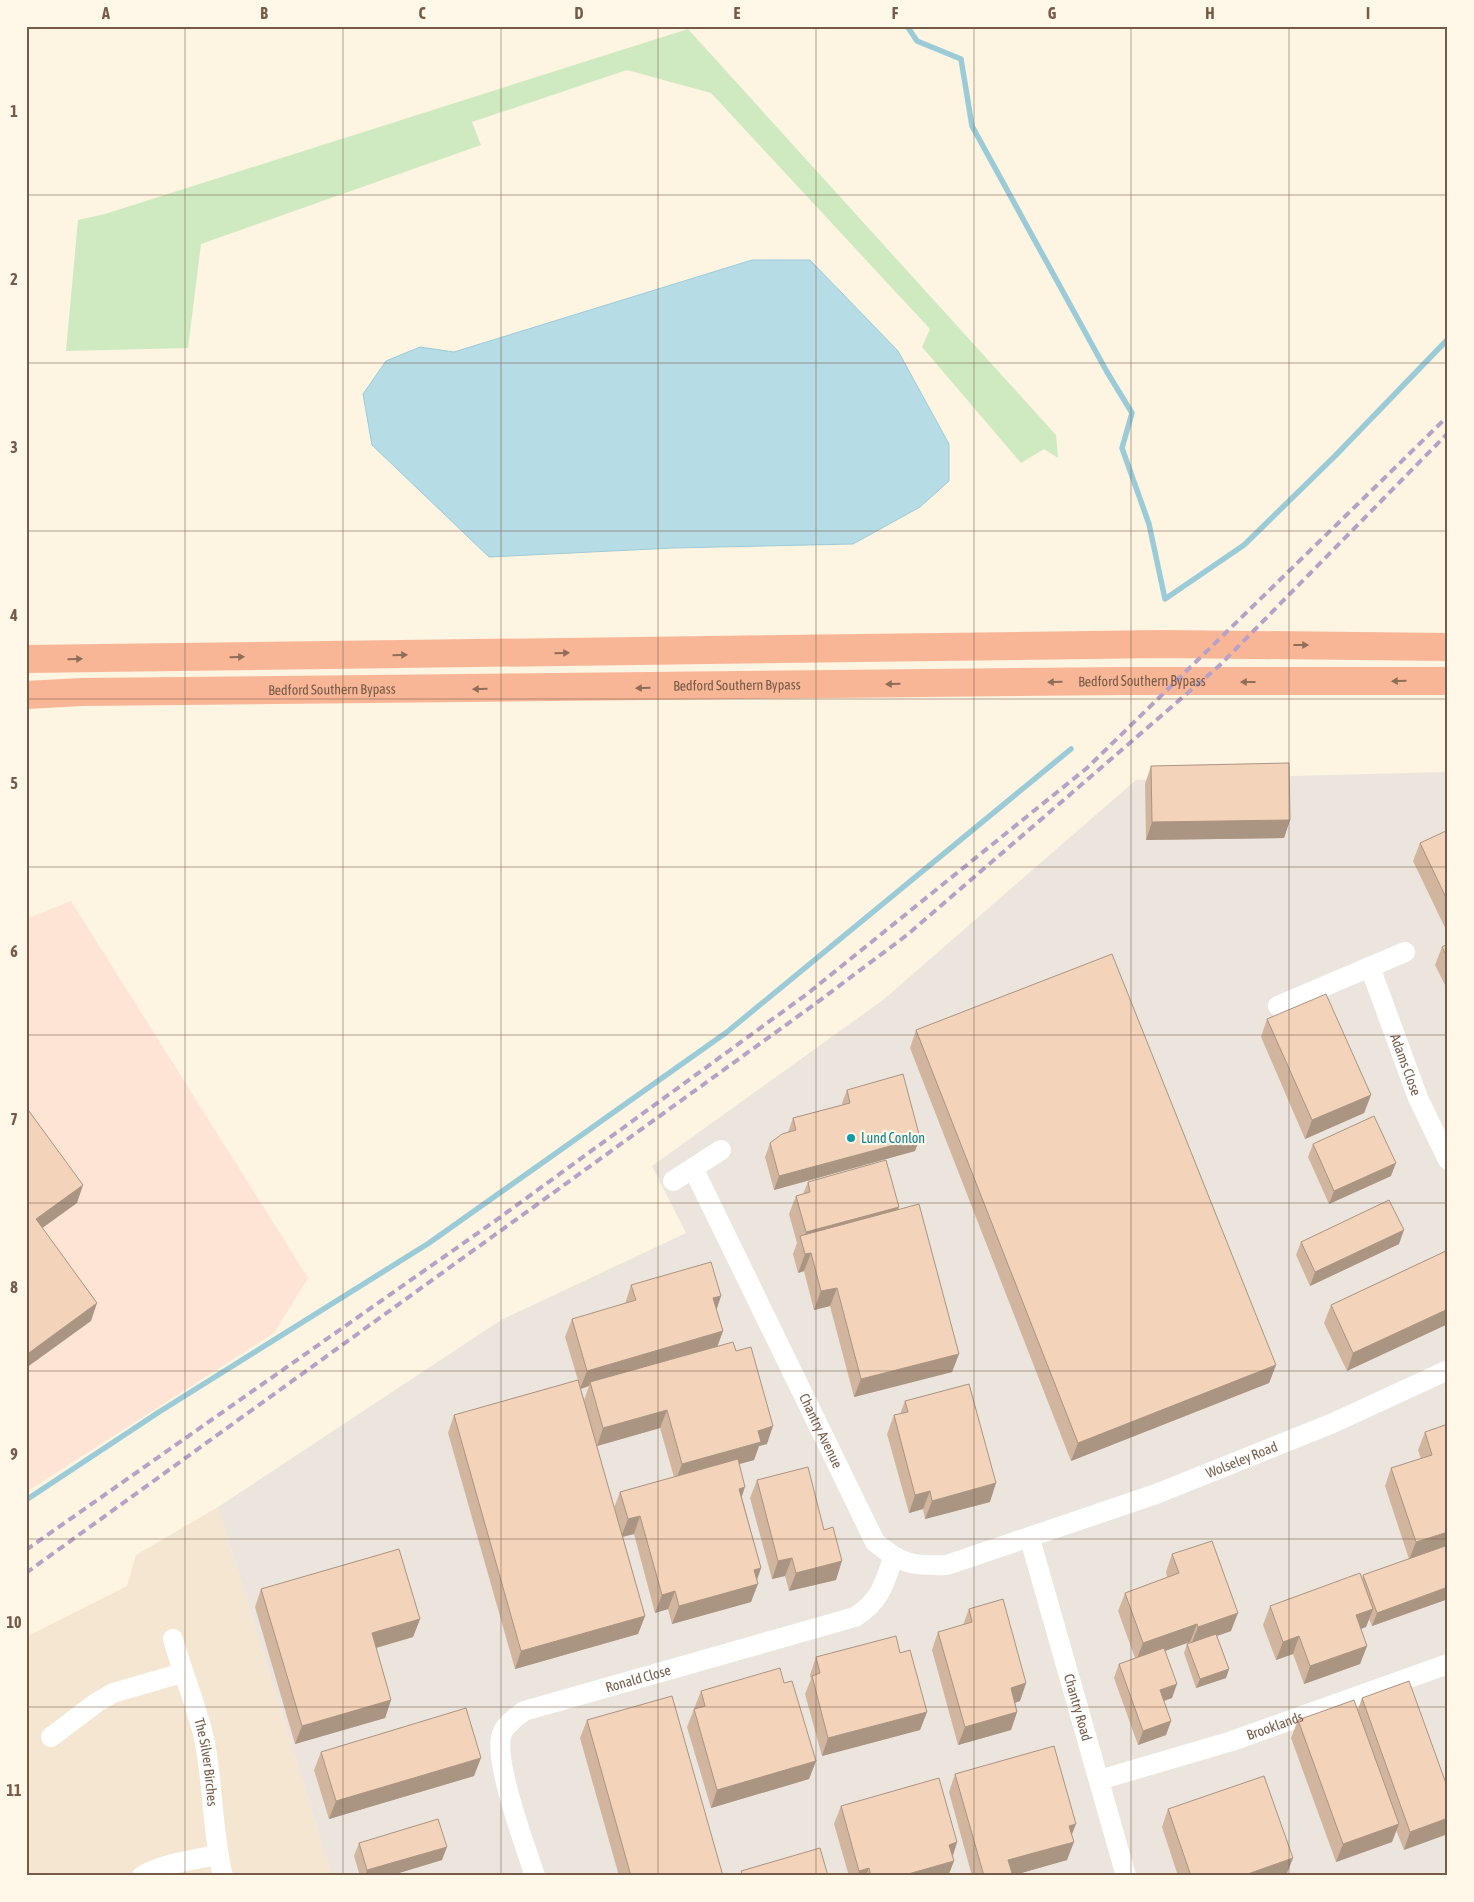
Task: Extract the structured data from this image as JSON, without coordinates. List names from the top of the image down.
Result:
{
  "streets": {
    "highway": ["Bedford Southern Bypass"],
    "street": [
      "Adams Close",
      "Chantry Avenue",
      "Wolseley Road",
      "Ronald Close",
      "Chantry Road",
      "Brooklands",
      "The Silver Birches"
    ]
  },
  "crossings": [
    ["Chantry Avenue", "Wolseley Road"],
    ["Chantry Avenue", "Ronald Close"],
    ["Chantry Avenue", "Chantry Road"],
    ["Wolseley Road", "Chantry Road"],
    ["Chantry Road", "Brooklands"]
  ],
  "places": ["Lund Conlon"],
  "grid": {
    "columns": [
      "A",
      "B",
      "C",
      "D",
      "E",
      "F",
      "G",
      "H",
      "I"
    ],
    "rows": [
      "1",
      "2",
      "3",
      "4",
      "5",
      "6",
      "7",
      "8",
      "9",
      "10",
      "11"
    ]
  }
}
